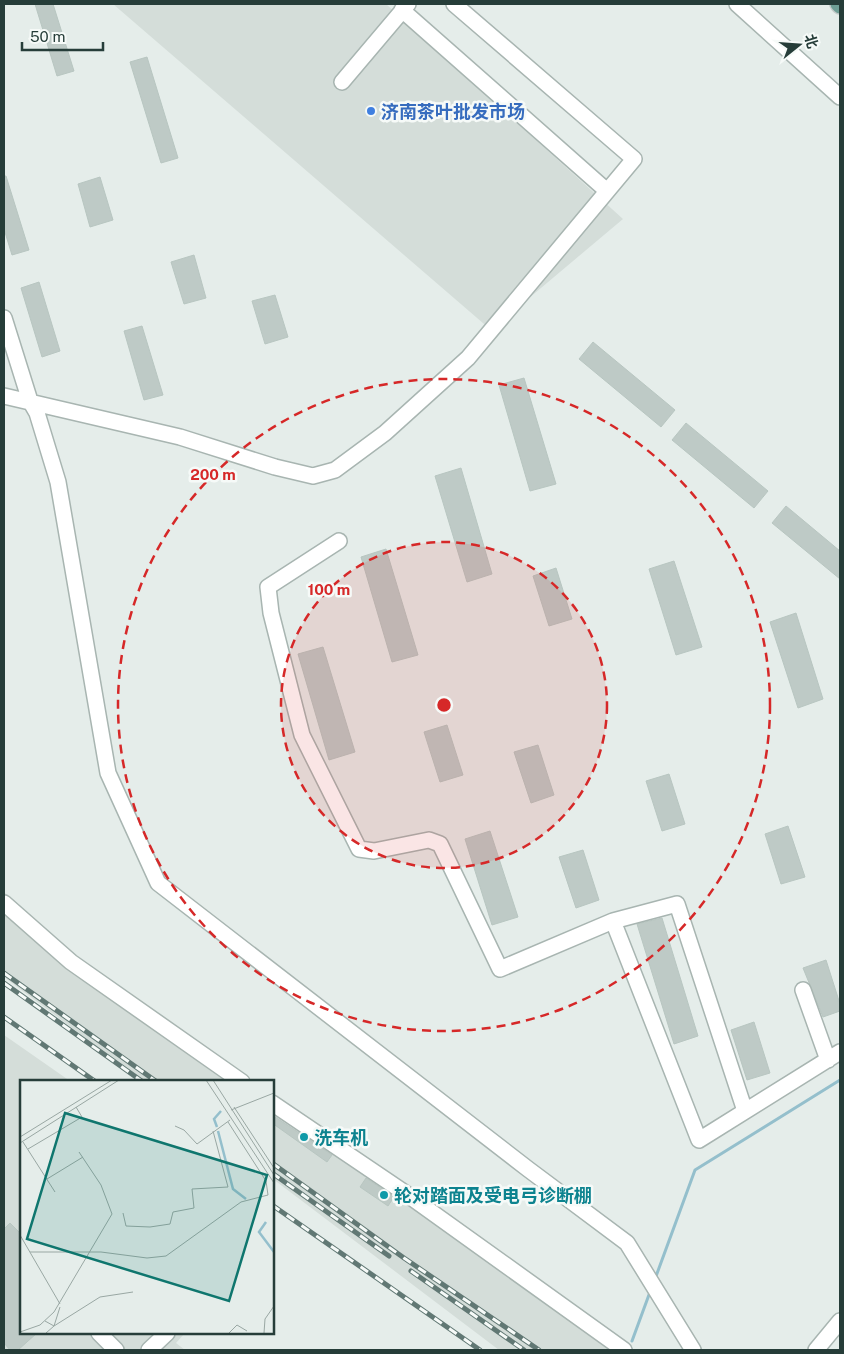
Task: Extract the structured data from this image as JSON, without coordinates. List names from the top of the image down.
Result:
{
  "places": ["济南茶叶批发市场", "洗车机", "轮对踏面及受电弓诊断棚"],
  "scale_bar": "50 m",
  "north": "right",
  "rings": ["200 m", "100 m"]
}
